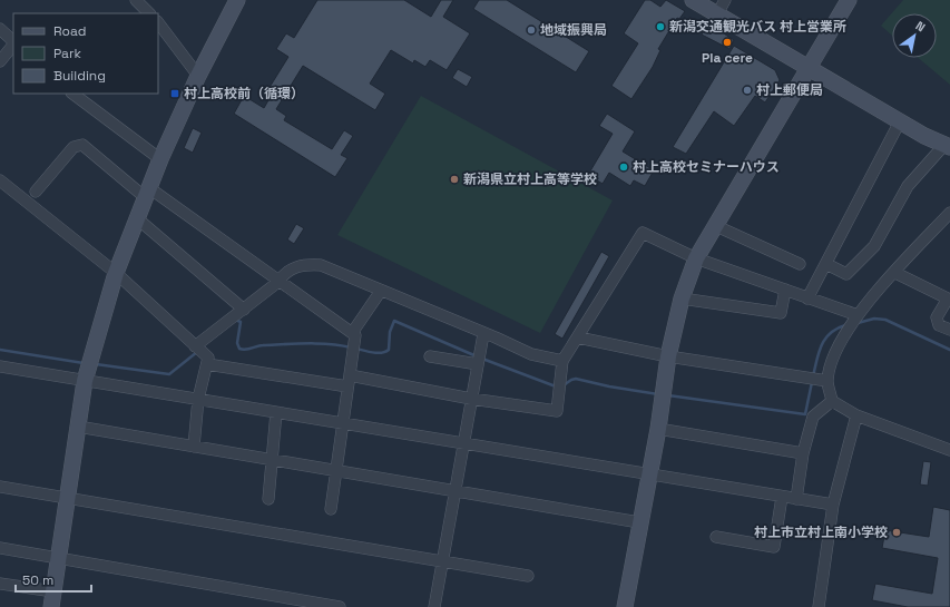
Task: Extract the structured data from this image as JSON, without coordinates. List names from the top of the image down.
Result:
{
  "places": {
    "other": [
      "新潟交通観光バス 村上営業所",
      "地域振興局",
      "Pia cere",
      "村上郵便局",
      "村上高校セミナーハウス",
      "新潟県立村上高等学校",
      "村上市立村上南小学校"
    ],
    "transit": ["村上高校前（循環）"]
  },
  "legend": ["Road", "Park", "Building"],
  "scale_bar": "50 m",
  "north": "top right"
}
